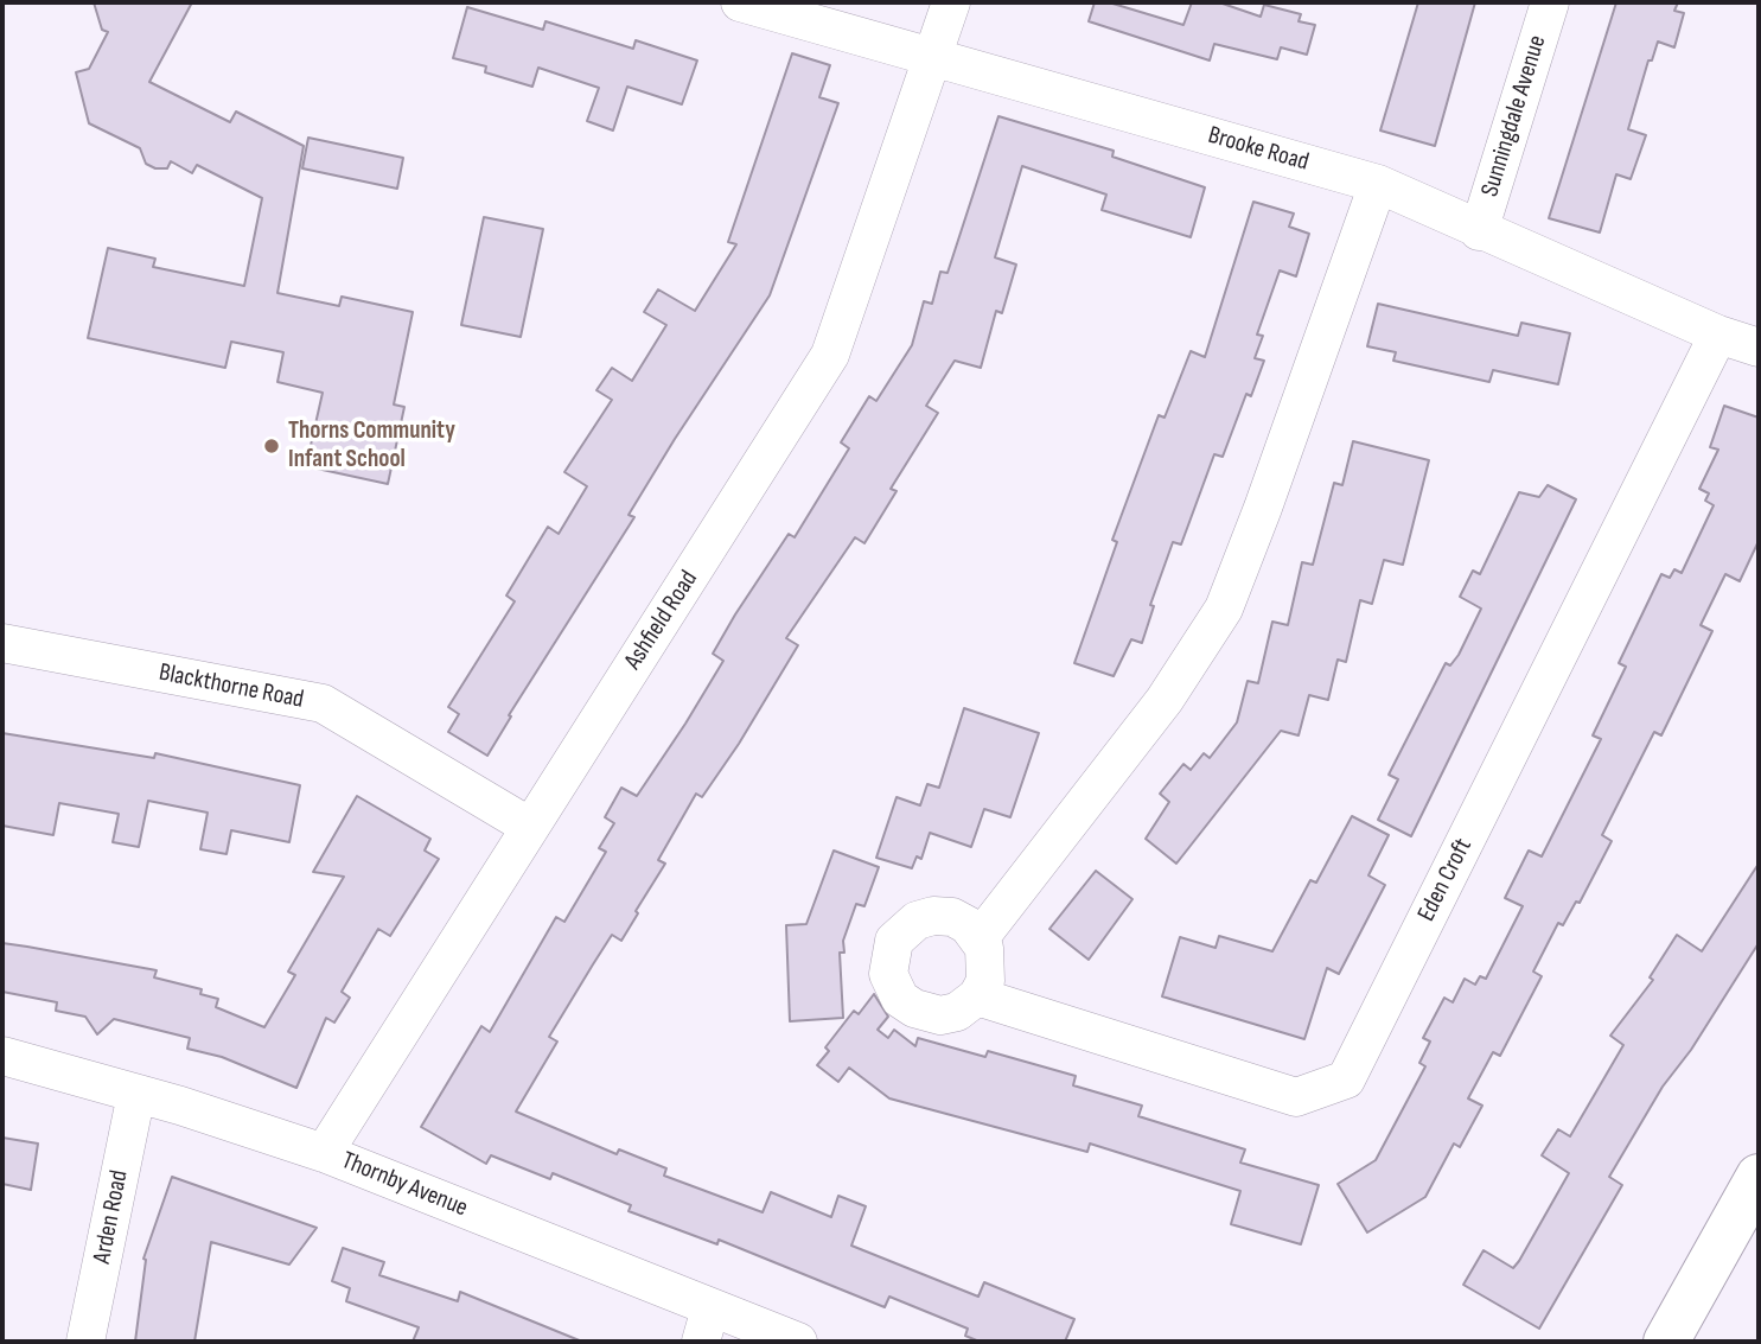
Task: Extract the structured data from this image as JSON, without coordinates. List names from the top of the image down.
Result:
{
  "streets": {
    "street": [
      "Sunningdale Avenue",
      "Brooke Road",
      "Ashfield Road",
      "Blackthorne Road",
      "Eden Croft",
      "Thornby Avenue",
      "Arden Road"
    ]
  },
  "crossings": [
    ["Sunningdale Avenue", "Brooke Road"],
    ["Brooke Road", "Ashfield Road"],
    ["Brooke Road", "Eden Croft"],
    ["Ashfield Road", "Blackthorne Road"],
    ["Ashfield Road", "Thornby Avenue"],
    ["Thornby Avenue", "Arden Road"]
  ],
  "places": ["Thorns Community Infant School"]
}
